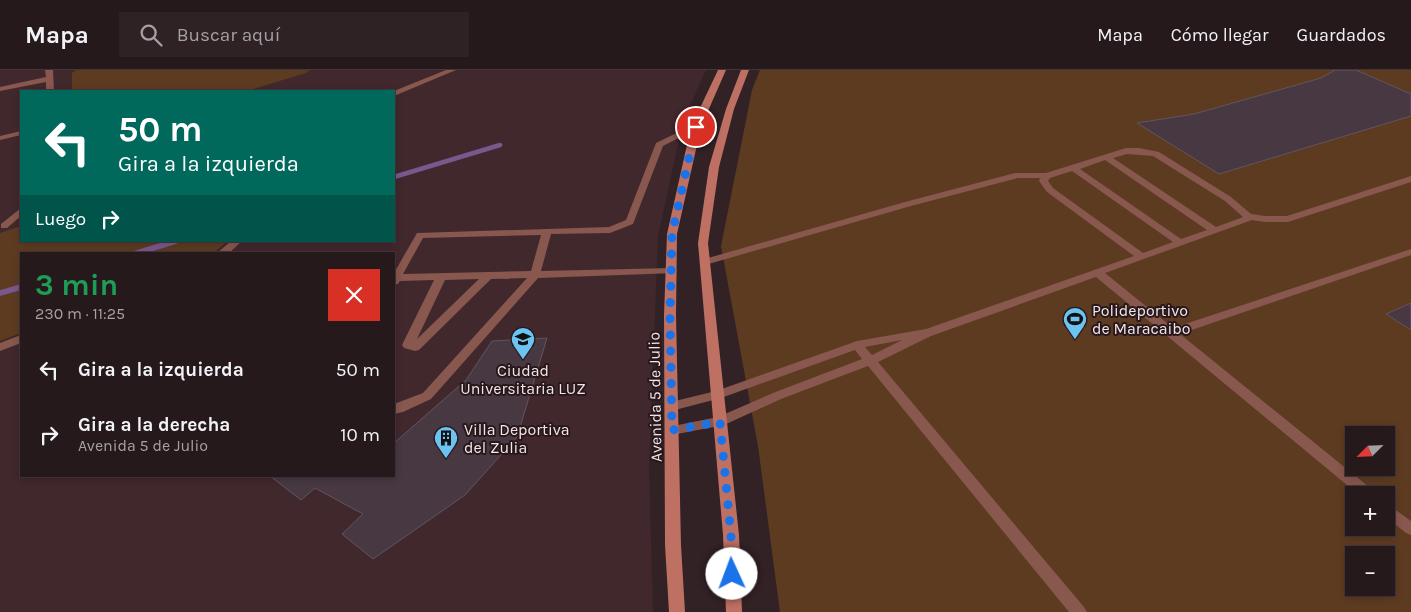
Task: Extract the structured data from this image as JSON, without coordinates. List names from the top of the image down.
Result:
{
  "streets": {
    "main road": ["Avenida 5 de Julio"]
  },
  "places": {
    "sports": ["Polideportivo de Maracaibo"],
    "school or university": ["Ciudad Universitaria LUZ"],
    "building": ["Villa Deportiva del Zulia"]
  },
  "north": "bottom left",
  "page": {
    "header": "Mapa",
    "search": "Buscar aquí",
    "nav": ["Mapa", "Cómo llegar", "Guardados"],
    "turn": ["50 m", "Gira a la izquierda"],
    "then": "Luego",
    "heading": ["3 min", "230 m · 11:25"],
    "list": [
      {
        "name": "Gira a la izquierda",
        "value": "50 m"
      },
      {
        "name": "Gira a la derecha",
        "note": "Avenida 5 de Julio",
        "value": "10 m"
      }
    ],
    "map_buttons": ["+", "−"]
  }
}
